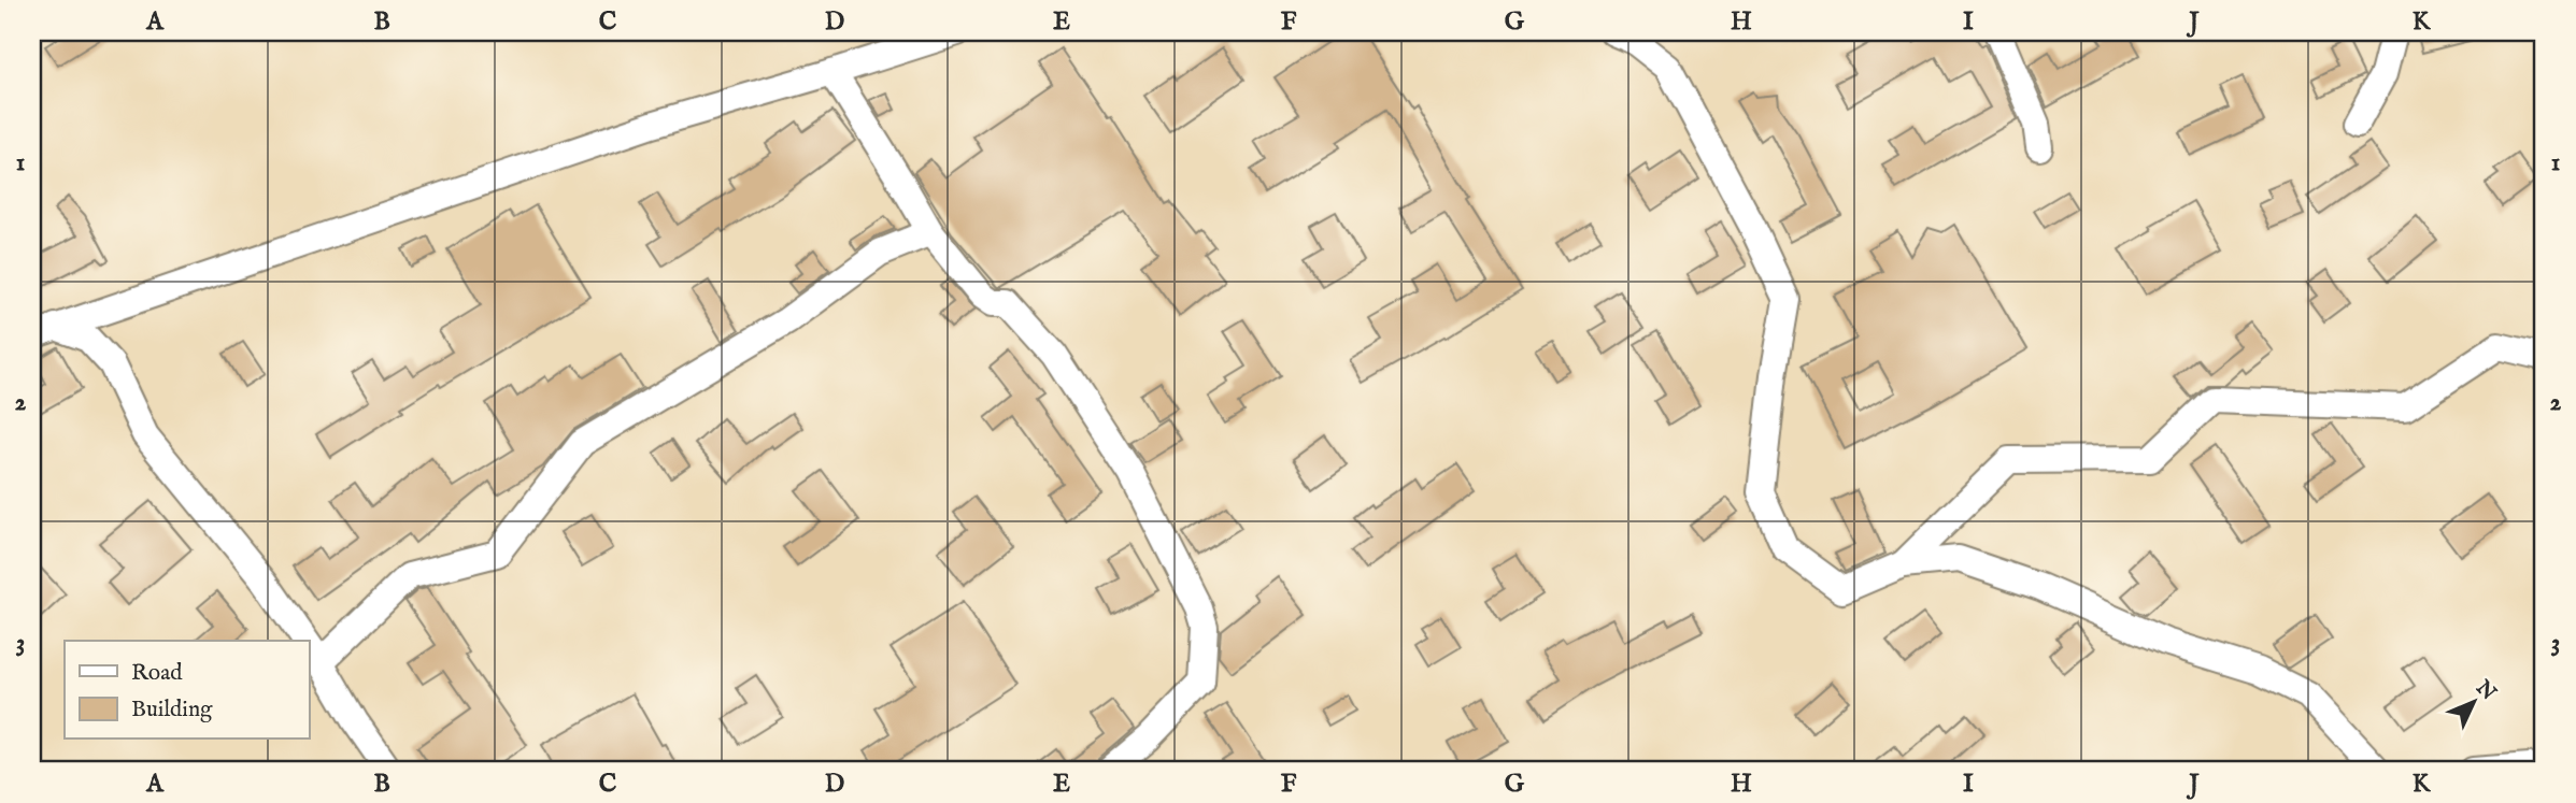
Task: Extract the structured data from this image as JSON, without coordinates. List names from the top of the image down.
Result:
{
  "legend": ["Road", "Building"],
  "north": "top right",
  "grid": {
    "columns": [
      "A",
      "B",
      "C",
      "D",
      "E",
      "F",
      "G",
      "H",
      "I",
      "J",
      "K"
    ],
    "rows": ["1", "2", "3"]
  }
}
